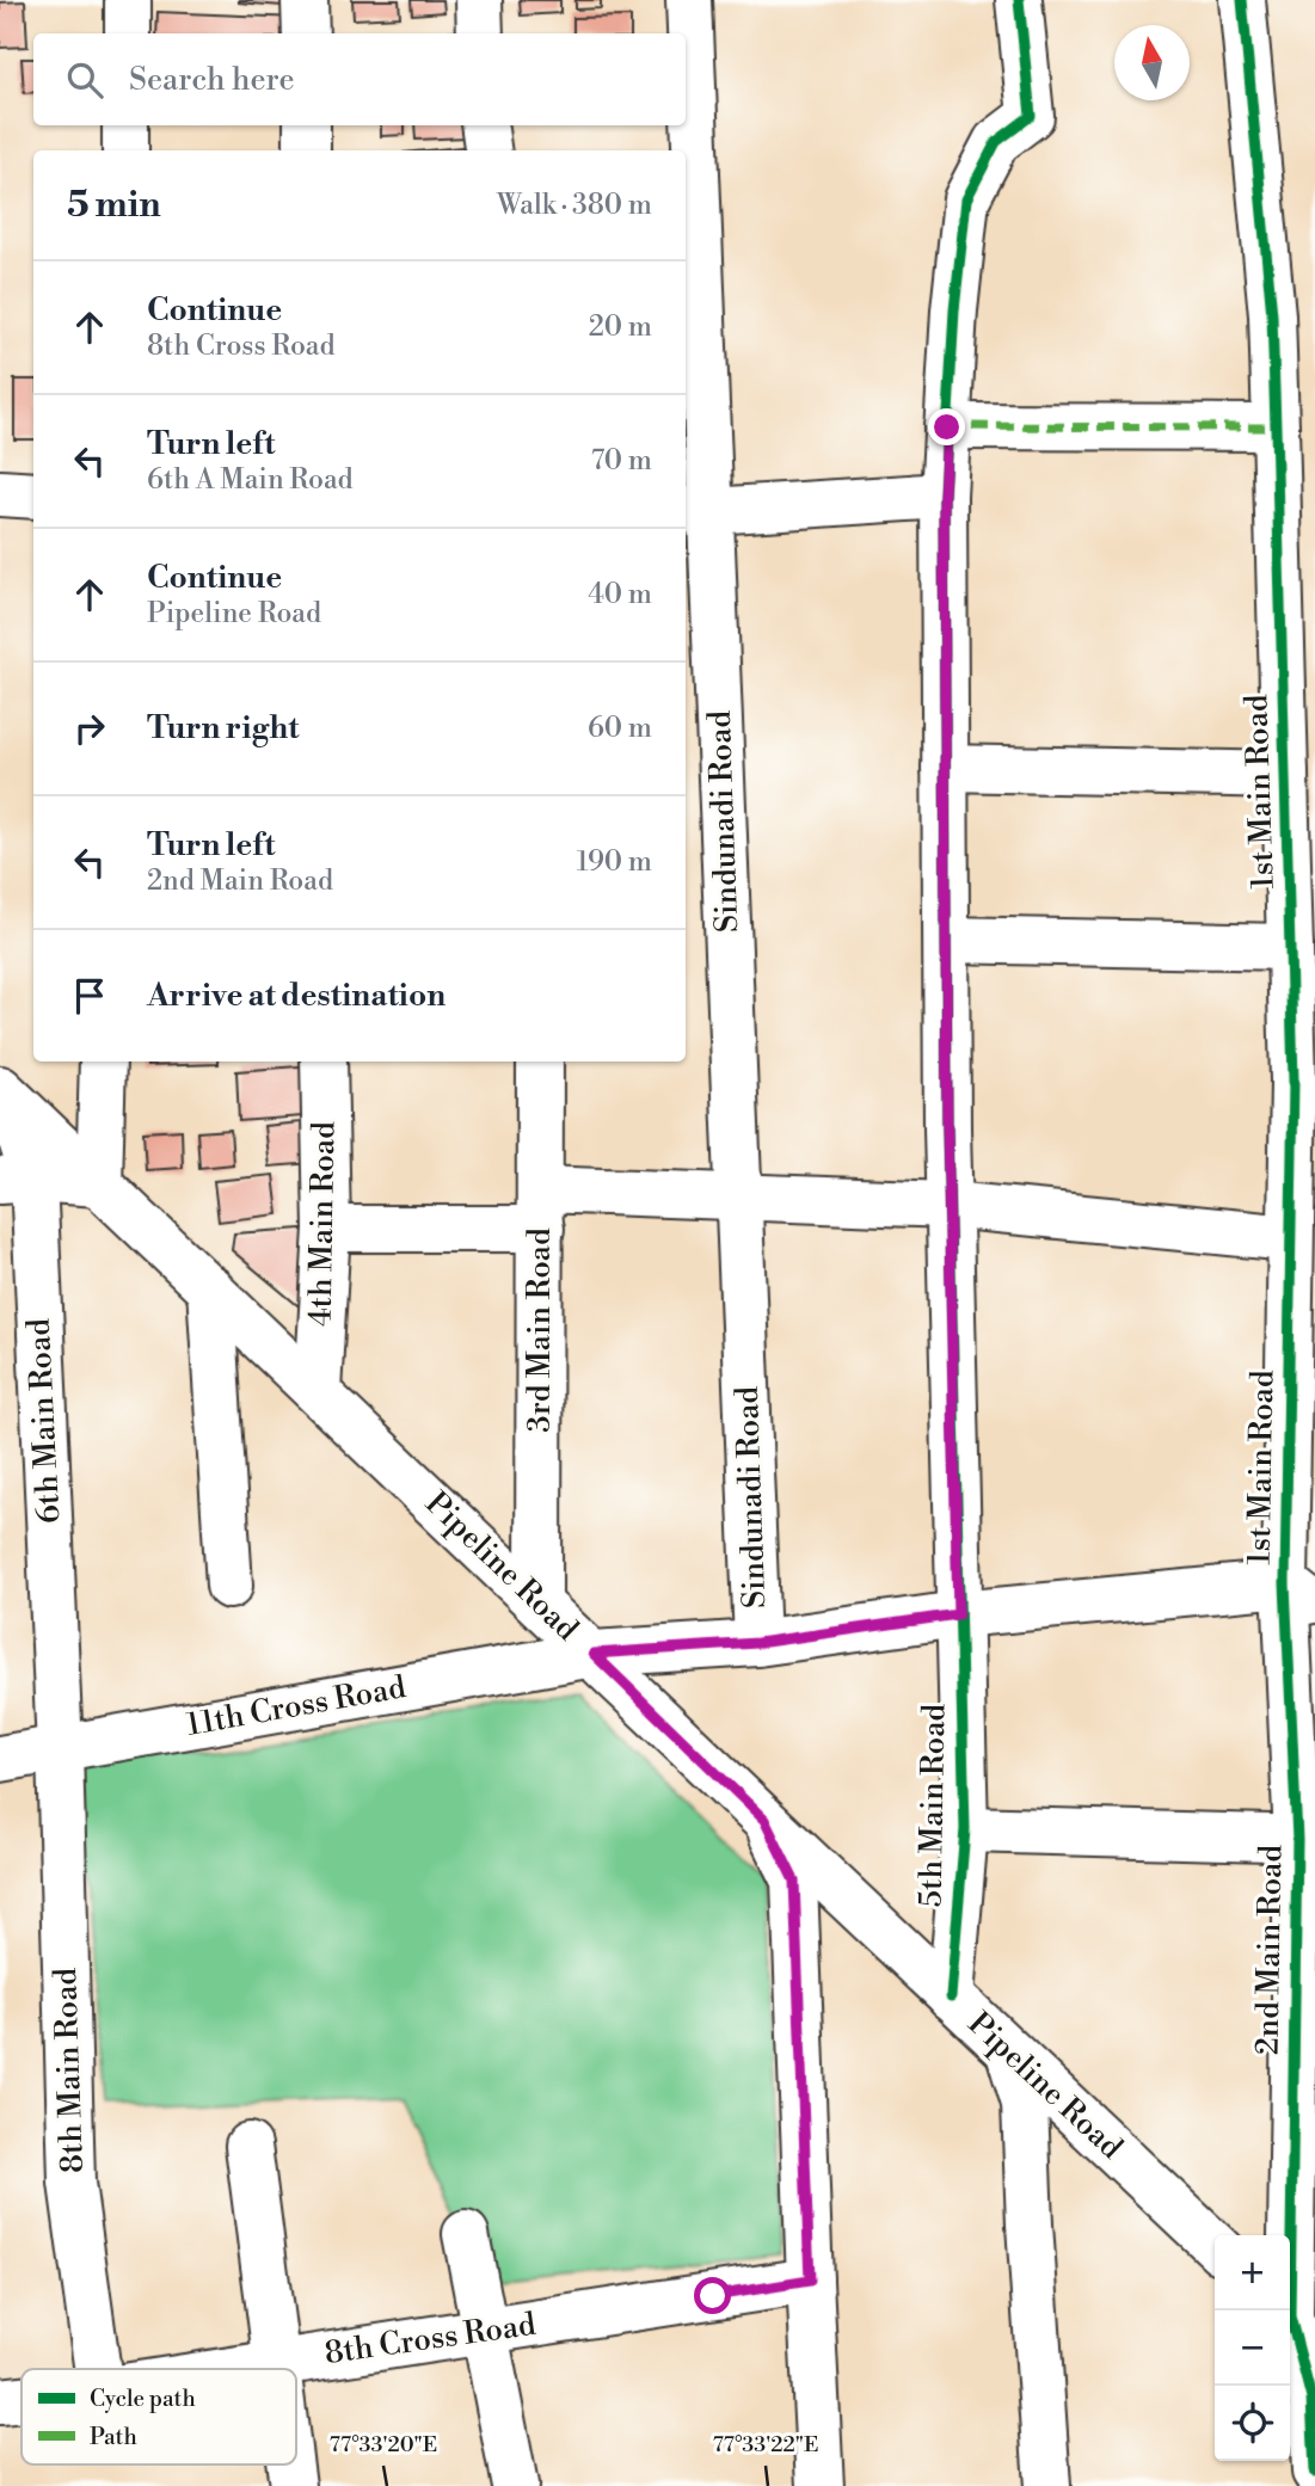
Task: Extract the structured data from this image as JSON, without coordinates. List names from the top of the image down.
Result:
{
  "streets": {
    "street": [
      "1st Main Road",
      "Sindunadi Road",
      "4th Main Road",
      "3rd Main Road",
      "6th Main Road",
      "Pipeline Road",
      "11th Cross Road",
      "5th Main Road",
      "2nd Main Road",
      "8th Main Road",
      "8th Cross Road"
    ]
  },
  "crossings": [
    ["1st Main Road", "11th Cross Road"],
    ["1st Main Road", "2nd Main Road"],
    ["Sindunadi Road", "11th Cross Road"],
    ["4th Main Road", "Pipeline Road"],
    ["3rd Main Road", "Pipeline Road"],
    ["6th Main Road", "Pipeline Road"],
    ["6th Main Road", "11th Cross Road"],
    ["6th Main Road", "8th Main Road"],
    ["Pipeline Road", "11th Cross Road"],
    ["Pipeline Road", "5th Main Road"],
    ["11th Cross Road", "5th Main Road"],
    ["11th Cross Road", "2nd Main Road"],
    ["11th Cross Road", "8th Main Road"]
  ],
  "legend": ["Cycle path", "Path"],
  "north": "top",
  "page": {
    "search": "Search here",
    "heading": ["5 min", "Walk · 380 m"],
    "list": [
      ["Continue", "8th Cross Road", "20 m"],
      ["Turn left", "6th A Main Road", "70 m"],
      ["Continue", "Pipeline Road", "40 m"],
      ["Turn right", "60 m"],
      ["Turn left", "2nd Main Road", "190 m"],
      "Arrive at destination"
    ],
    "map_buttons": ["+", "−"]
  },
  "coordinates": ["77°33'20\"E", "77°33'22\"E"]
}
